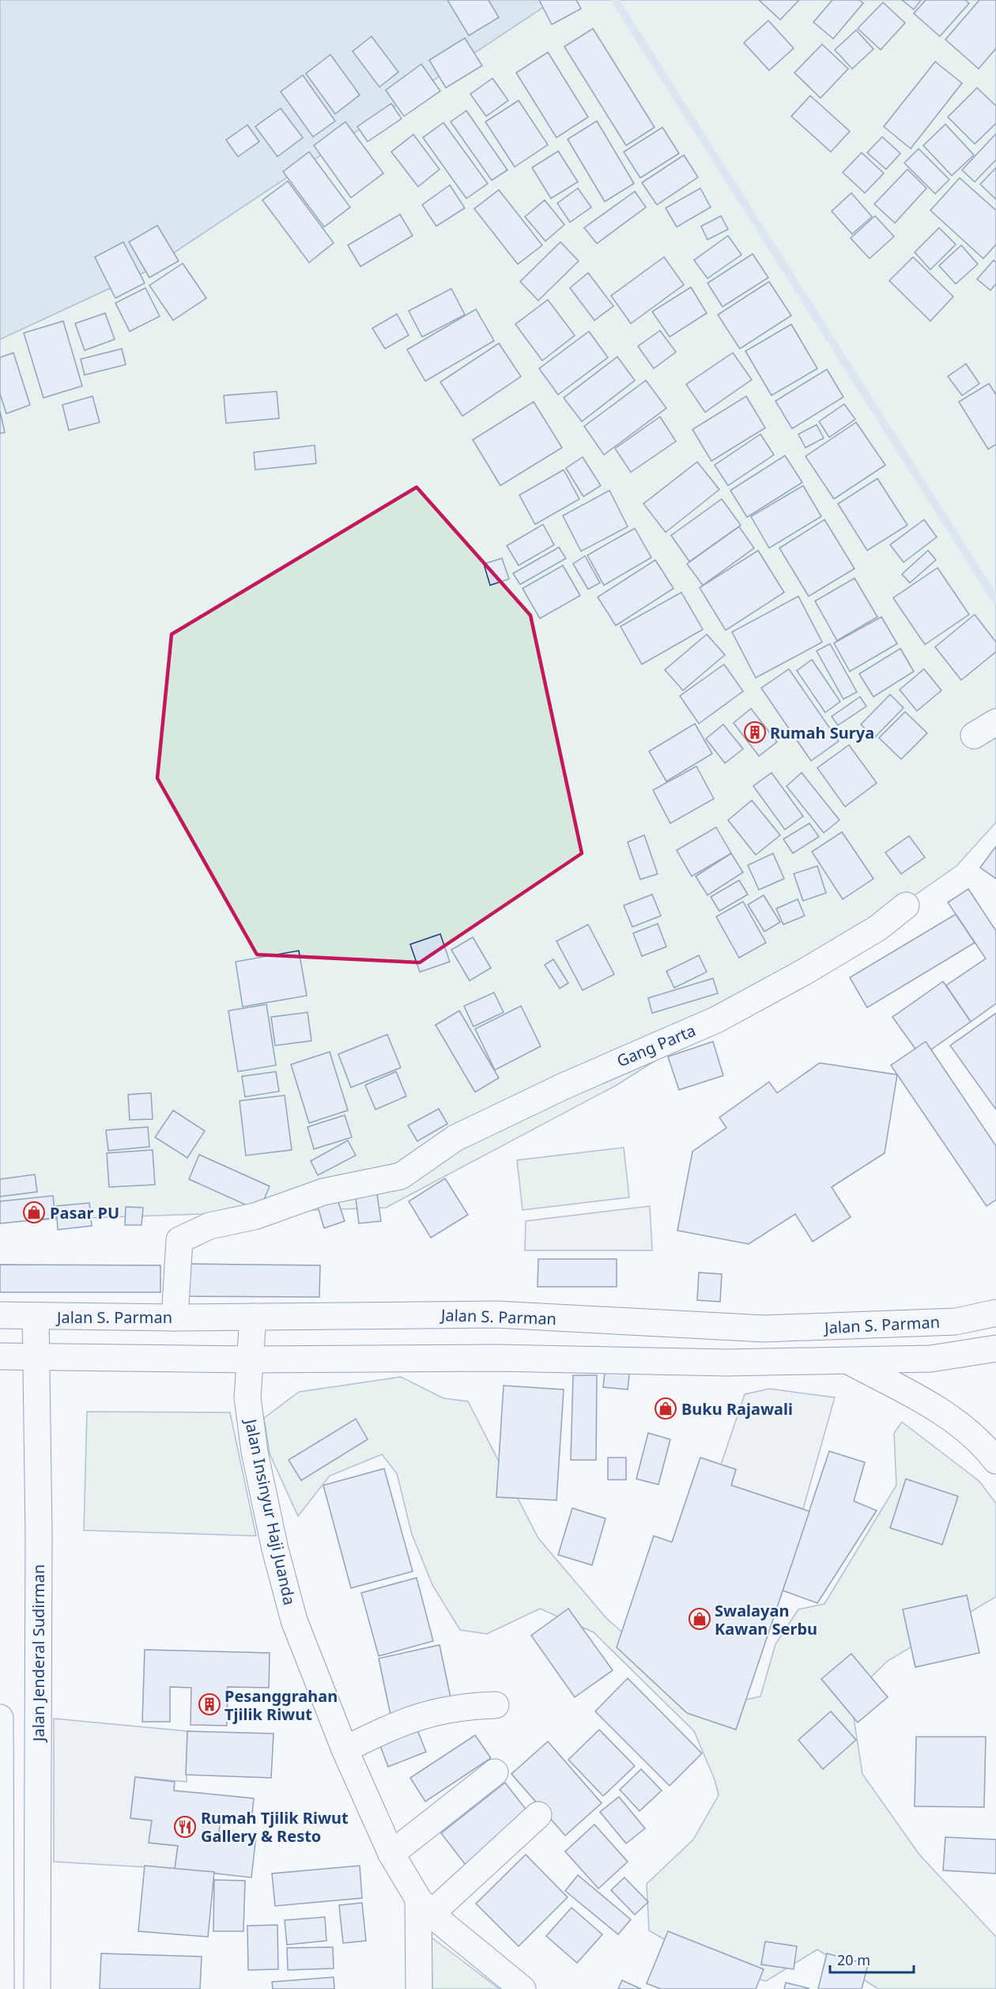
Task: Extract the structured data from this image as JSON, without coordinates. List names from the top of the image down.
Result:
{
  "streets": {
    "main road": [
      "Gang Parta",
      "Jalan S. Parman",
      "Jalan Insinyur Haji Juanda",
      "Jalan Jenderal Sudirman"
    ]
  },
  "crossings": [
    ["Gang Parta", "Jalan S. Parman"],
    ["Jalan S. Parman", "Jalan Insinyur Haji Juanda"],
    ["Jalan S. Parman", "Jalan Jenderal Sudirman"]
  ],
  "places": {
    "building": ["Rumah Surya", "Pesanggrahan Tjilik Riwut"],
    "shop": ["Pasar PU", "Buku Rajawali", "Swalayan Kawan Serbu"],
    "restaurant": ["Rumah Tjilik Riwut Gallery & Resto"]
  },
  "scale_bar": "20 m"
}
